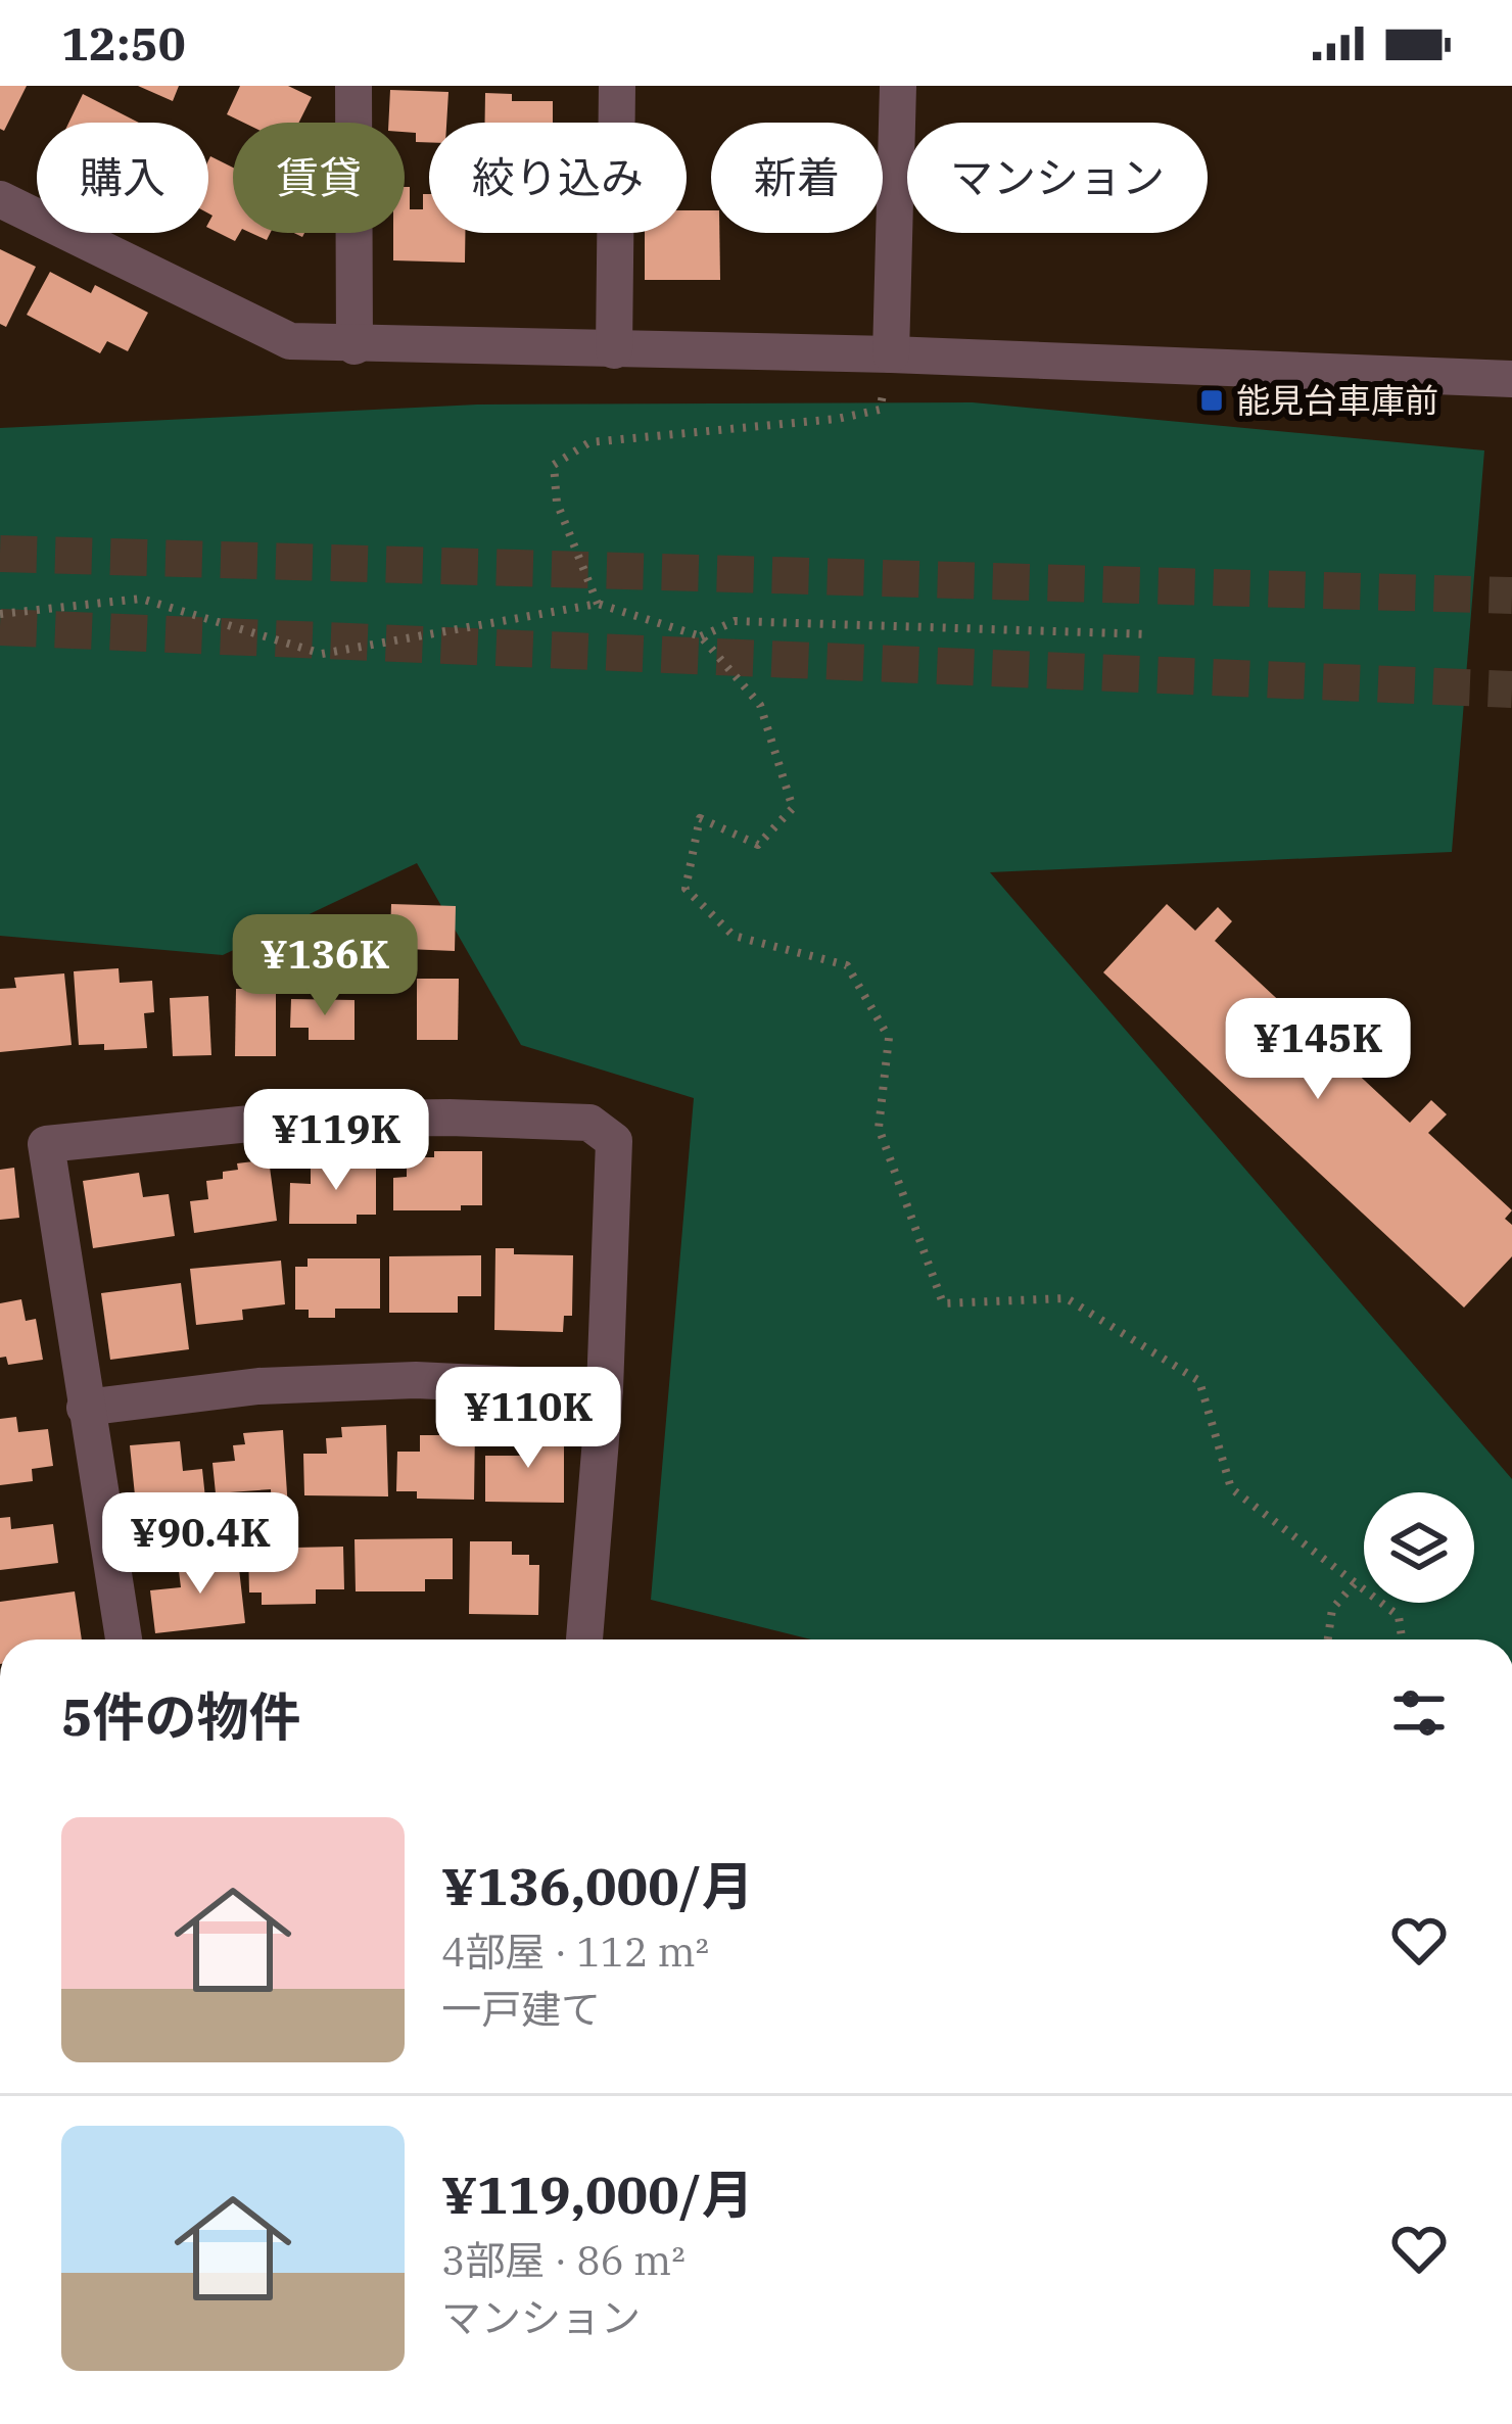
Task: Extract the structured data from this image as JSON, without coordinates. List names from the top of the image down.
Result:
{
  "places": {
    "transit": ["能見台車庫前"]
  },
  "page": {
    "status": "12:50",
    "chip": [
      "購入",
      "賃貸",
      "絞り込み",
      "新着",
      "マンション"
    ],
    "price": [
      "¥136K",
      "¥145K",
      "¥119K",
      "¥110K",
      "¥90.4K"
    ],
    "heading": "5件の物件",
    "list": [
      {
        "name": "¥136,000/月",
        "note": "4部屋 · 112 m² · 一戸建て"
      },
      {
        "name": "¥119,000/月",
        "note": "3部屋 · 86 m² · マンション"
      }
    ]
  }
}
